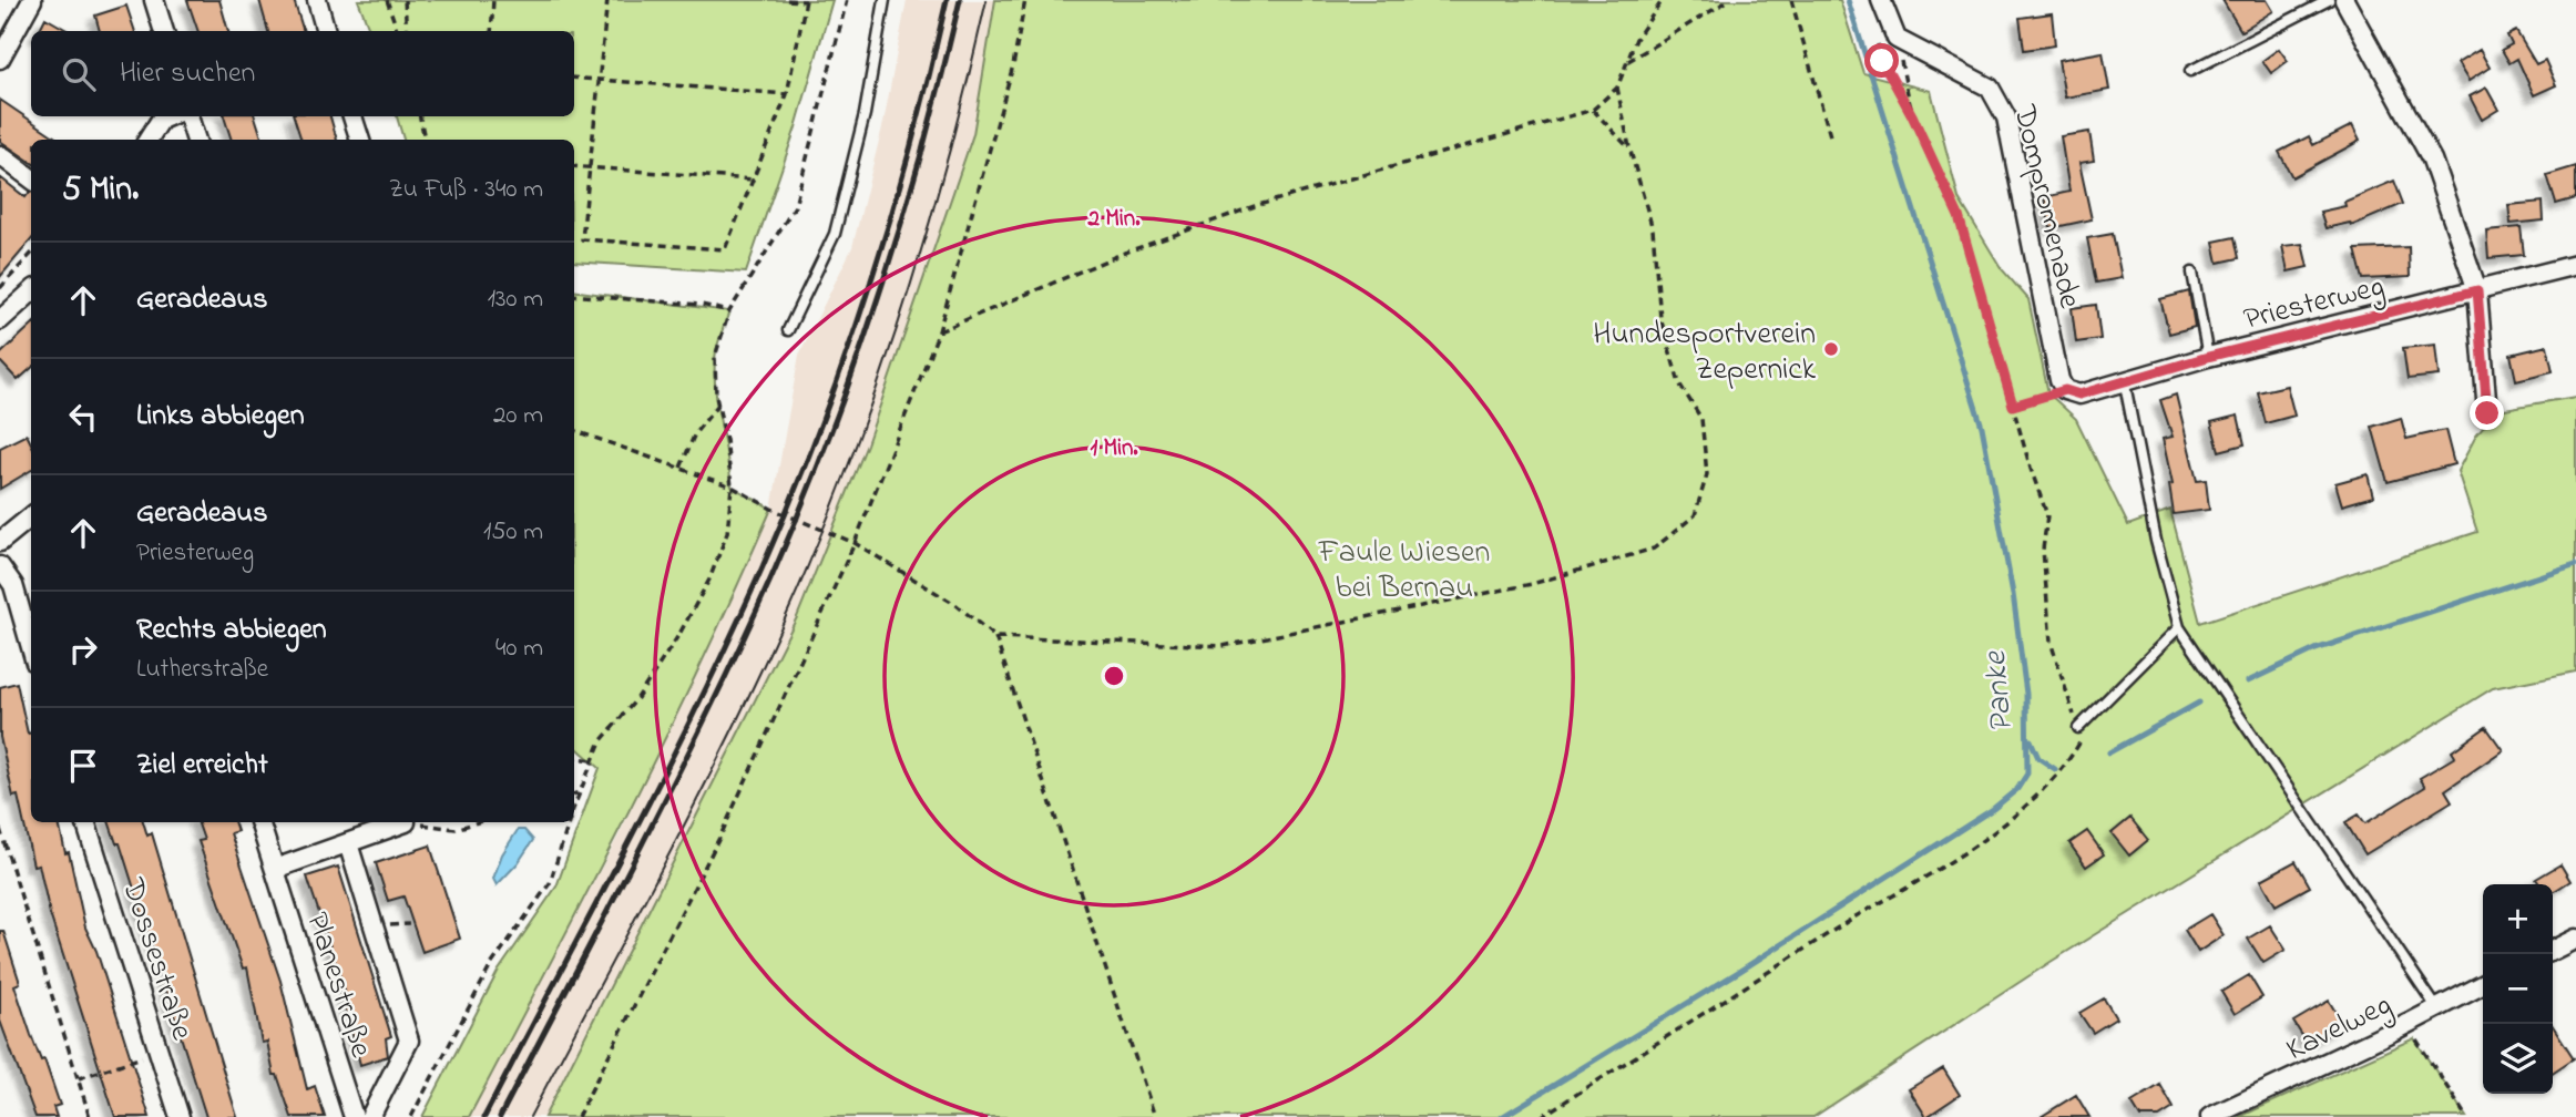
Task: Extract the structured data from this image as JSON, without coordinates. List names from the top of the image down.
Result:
{
  "streets": {
    "street": [
      "Dompromenade",
      "Priesterweg",
      "Dossestraße",
      "Planestraße",
      "Kavelweg"
    ]
  },
  "crossings": [
    ["Dompromenade", "Priesterweg"]
  ],
  "water": ["Panke"],
  "parks": ["Faule Wiesen bei Bernau"],
  "places": ["Hundesportverein Zepernick"],
  "page": {
    "search": "Hier suchen",
    "heading": ["5 Min.", "Zu Fuß · 340 m"],
    "list": [
      ["Geradeaus", "130 m"],
      ["Links abbiegen", "20 m"],
      ["Geradeaus", "Priesterweg", "150 m"],
      ["Rechts abbiegen", "Lutherstraße", "40 m"],
      "Ziel erreicht"
    ],
    "map_buttons": ["+", "−"]
  },
  "rings": ["2 Min.", "1 Min."]
}
